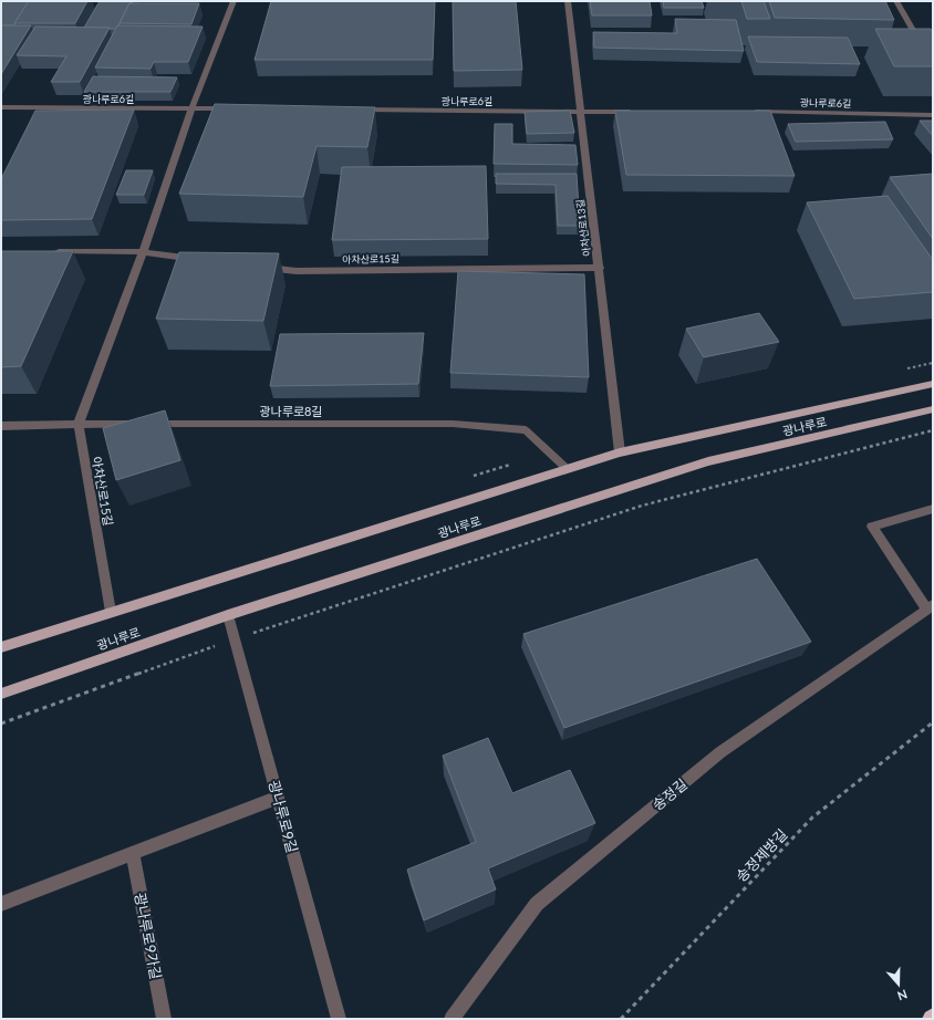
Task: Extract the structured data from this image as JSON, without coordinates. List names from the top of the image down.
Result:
{
  "streets": {
    "main road": ["광나루로"],
    "street": [
      "광나루로6길",
      "아차산로13길",
      "아차산로15길",
      "광나루로8길",
      "송정길",
      "광나루로9길",
      "광나루로9가길"
    ],
    "path": ["송정제방길"]
  },
  "crossings": [
    ["광나루로6길", "아차산로13길"],
    ["아차산로13길", "아차산로15길"],
    ["아차산로13길", "광나루로"],
    ["아차산로15길", "광나루로8길"],
    ["아차산로15길", "광나루로"],
    ["광나루로8길", "광나루로"],
    ["광나루로", "광나루로9길"]
  ],
  "north": "bottom"
}
